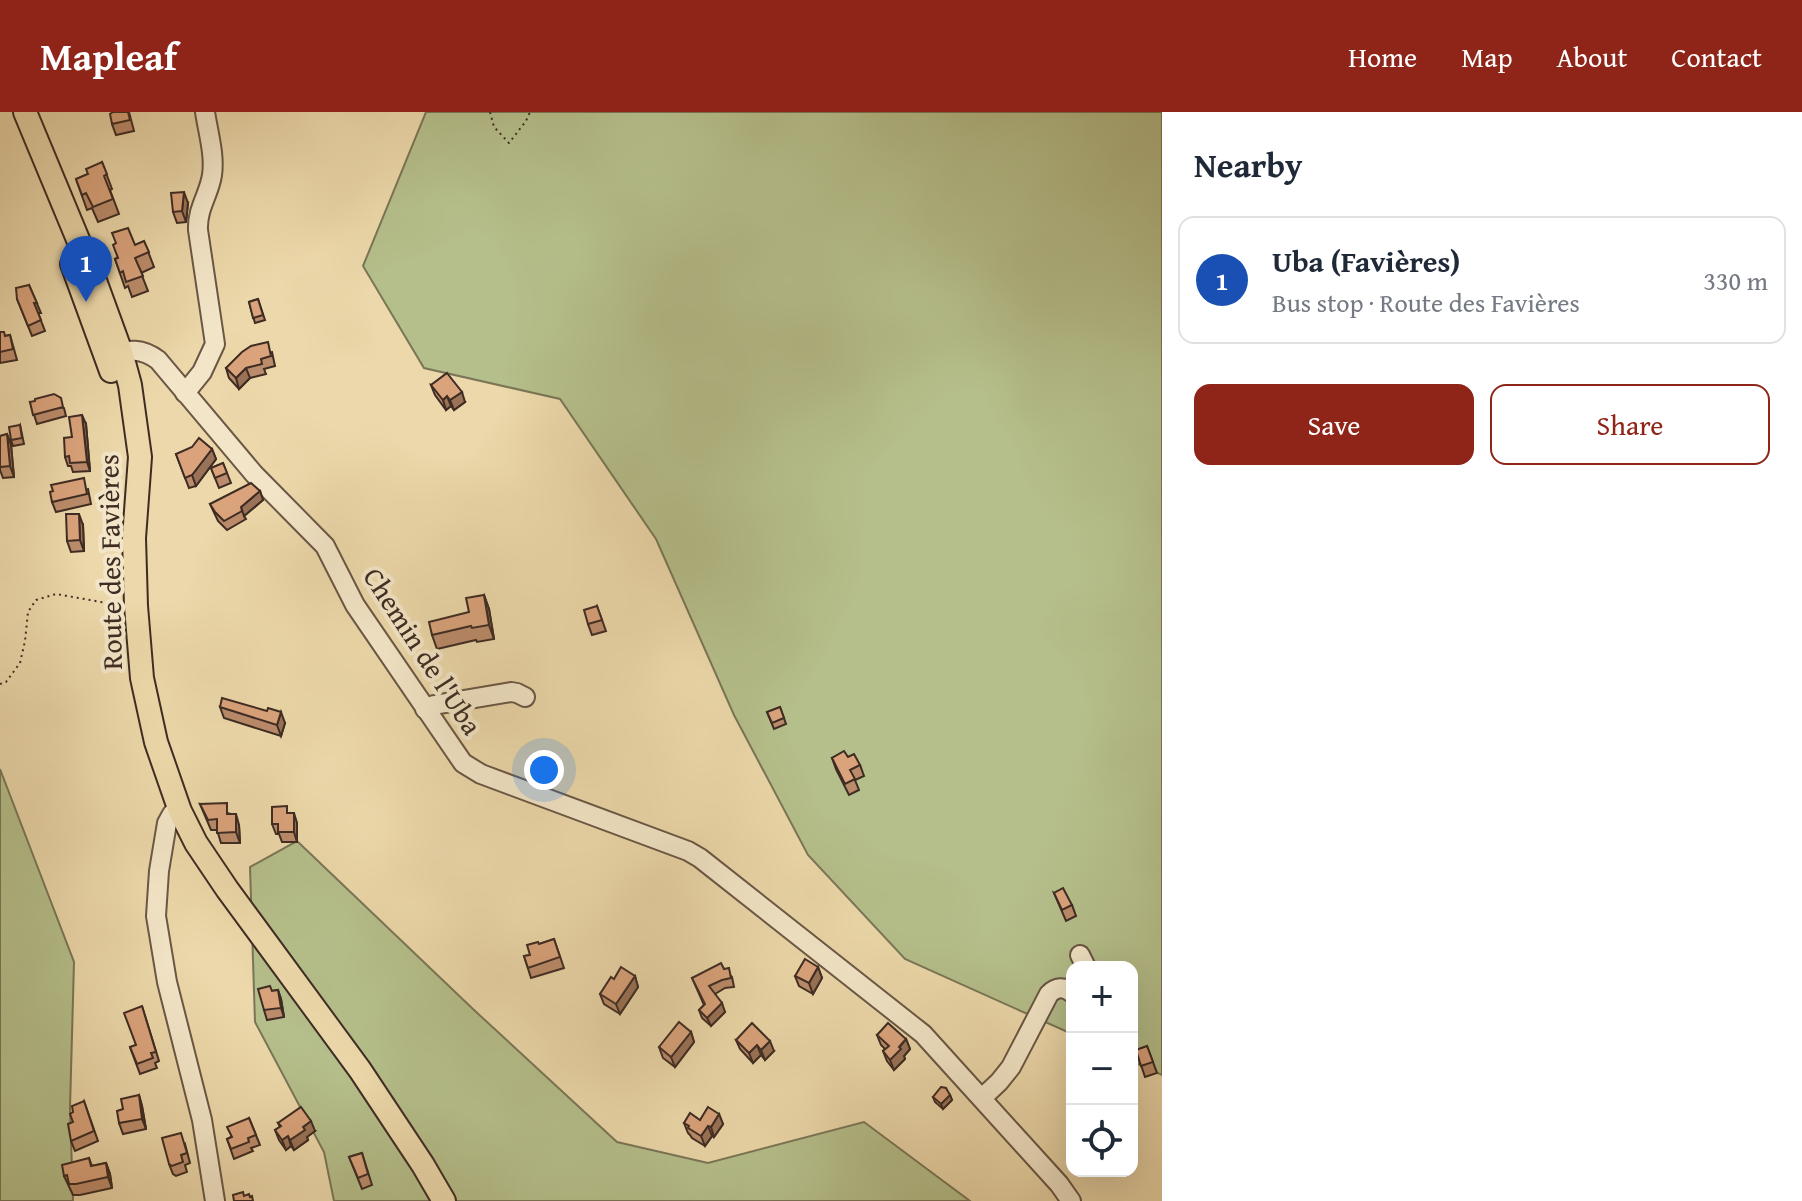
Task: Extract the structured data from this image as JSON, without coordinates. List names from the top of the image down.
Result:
{
  "streets": {
    "main road": ["Route des Favières"],
    "street": ["Chemin de l'Uba"]
  },
  "crossings": [
    ["Route des Favières", "Chemin de l'Uba"]
  ],
  "page": {
    "header": "Mapleaf",
    "nav": [
      "Home",
      "Map",
      "About",
      "Contact"
    ],
    "heading": "Nearby",
    "list": [
      {
        "mark": "1",
        "name": "Uba (Favières)",
        "note": "Bus stop · Route des Favières",
        "value": "330 m"
      }
    ],
    "pins": "1",
    "buttons": ["Save", "Share"],
    "map_buttons": ["+", "−"]
  }
}
